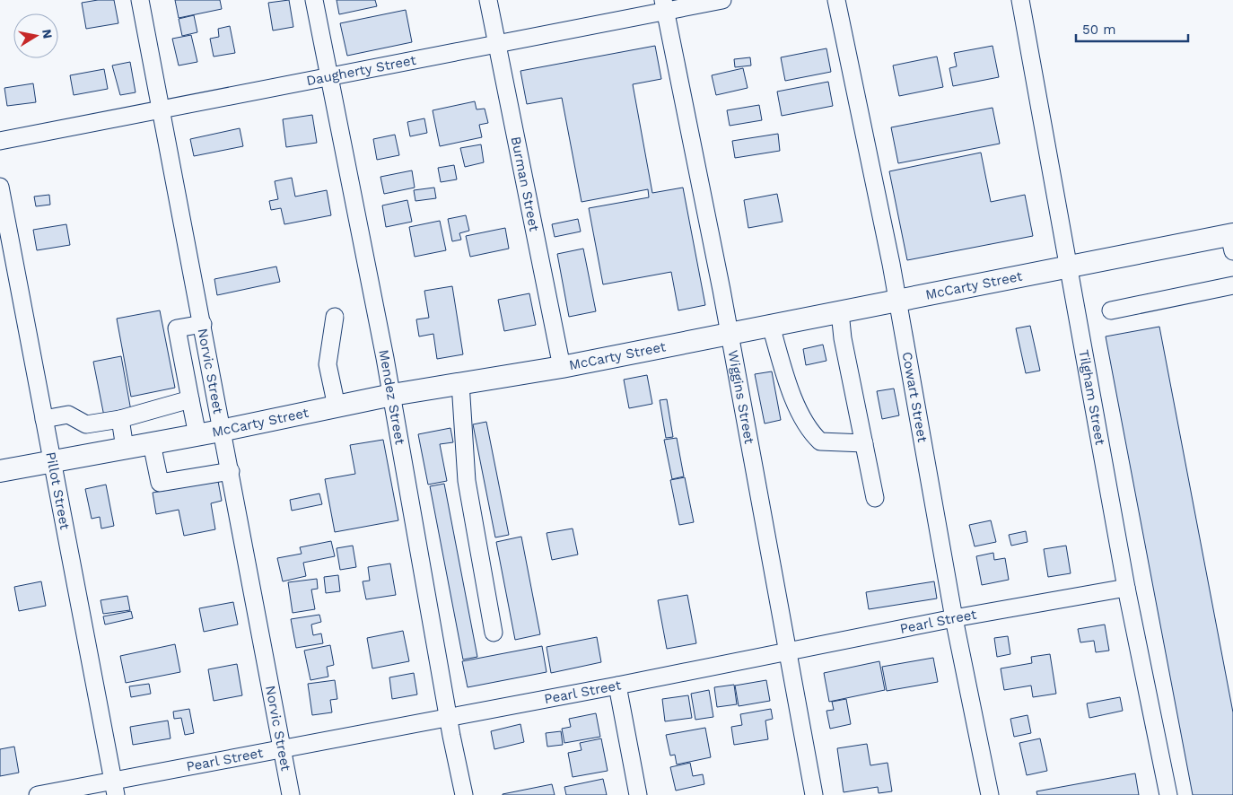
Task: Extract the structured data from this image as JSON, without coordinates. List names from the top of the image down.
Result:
{
  "streets": {
    "main road": ["McCarty Street"],
    "street": [
      "Daugherty Street",
      "Burman Street",
      "Norvic Street",
      "Mendez Street",
      "Cowart Street",
      "Wiggins Street",
      "Tilgham Street",
      "Pillot Street",
      "Pearl Street"
    ]
  },
  "crossings": [
    ["Daugherty Street", "Burman Street"],
    ["Daugherty Street", "Norvic Street"],
    ["Daugherty Street", "Mendez Street"],
    ["Daugherty Street", "Wiggins Street"],
    ["Burman Street", "McCarty Street"],
    ["McCarty Street", "Norvic Street"],
    ["McCarty Street", "Mendez Street"],
    ["McCarty Street", "Cowart Street"],
    ["McCarty Street", "Wiggins Street"],
    ["McCarty Street", "Tilgham Street"],
    ["McCarty Street", "Pillot Street"],
    ["Norvic Street", "Pearl Street"],
    ["Mendez Street", "Pearl Street"],
    ["Cowart Street", "Pearl Street"],
    ["Wiggins Street", "Pearl Street"],
    ["Tilgham Street", "Pearl Street"],
    ["Pillot Street", "Pearl Street"]
  ],
  "scale_bar": "50 m",
  "north": "right"
}
